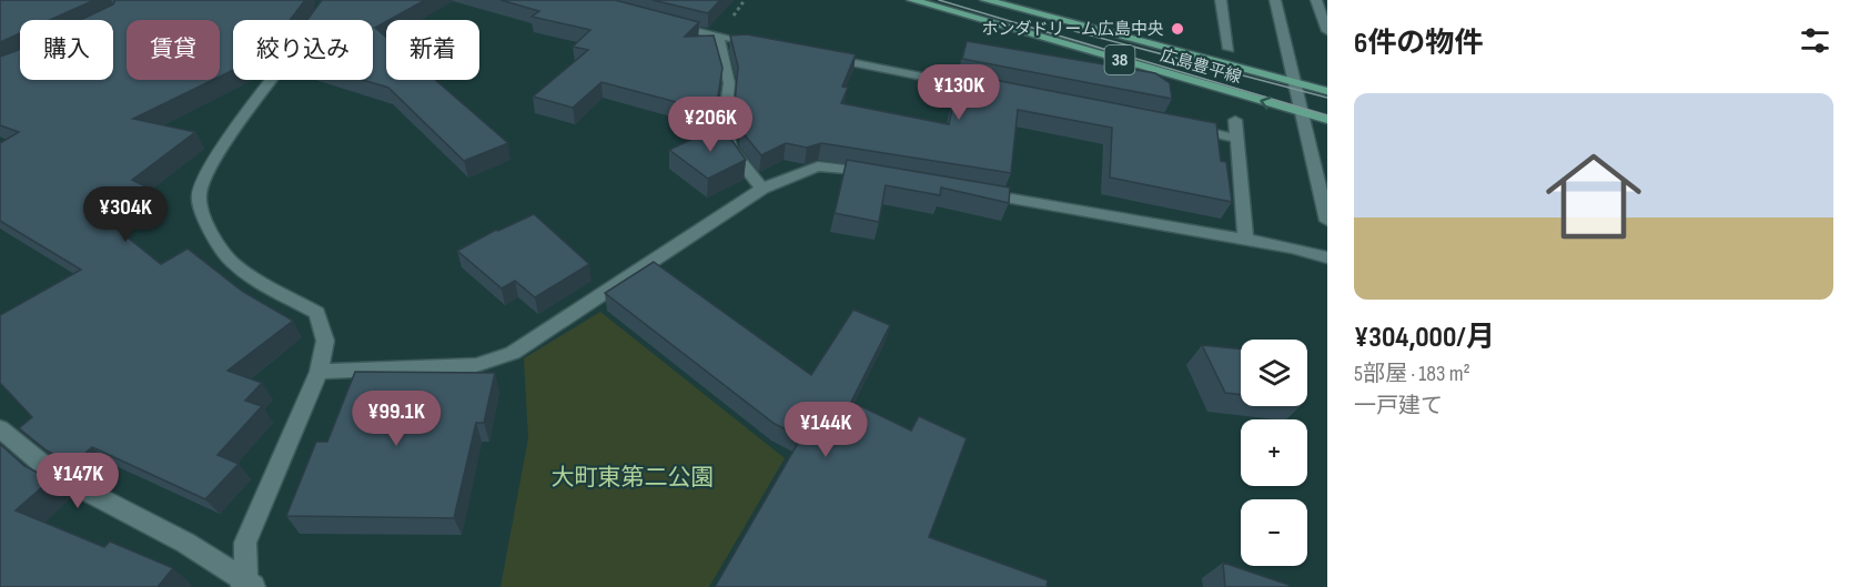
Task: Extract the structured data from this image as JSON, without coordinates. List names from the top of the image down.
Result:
{
  "streets": {
    "main road": ["38", "広島豊平線"]
  },
  "parks": ["大町東第二公園"],
  "places": ["ホンダドリーム広島中央"],
  "page": {
    "heading": "6件の物件",
    "chip": [
      "購入",
      "賃貸",
      "絞り込み",
      "新着"
    ],
    "price": [
      "¥130K",
      "¥206K",
      "¥304K",
      "¥99.1K",
      "¥144K",
      "¥147K"
    ],
    "list": [
      {
        "name": "¥304,000/月",
        "note": "5部屋 · 183 m² · 一戸建て"
      }
    ],
    "map_buttons": ["+", "−"]
  }
}
